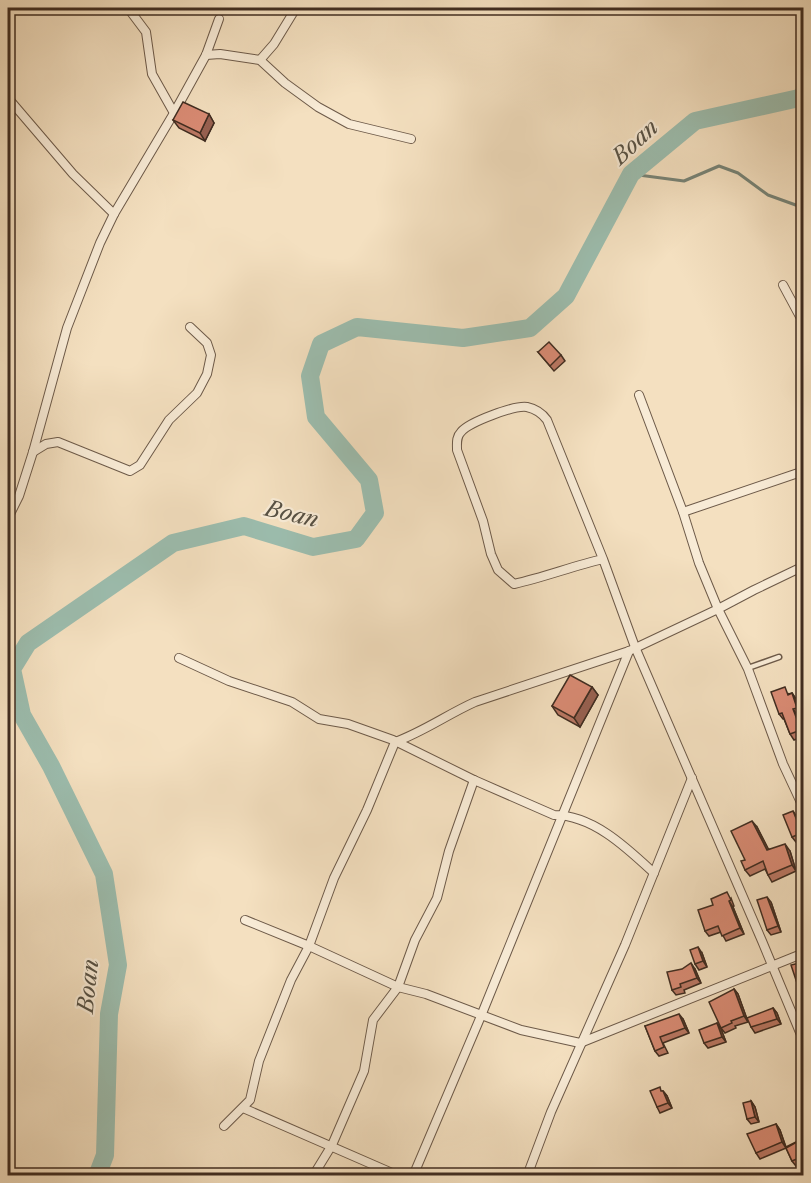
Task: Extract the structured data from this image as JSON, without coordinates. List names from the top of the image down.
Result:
{
  "water": ["Boan"]
}
